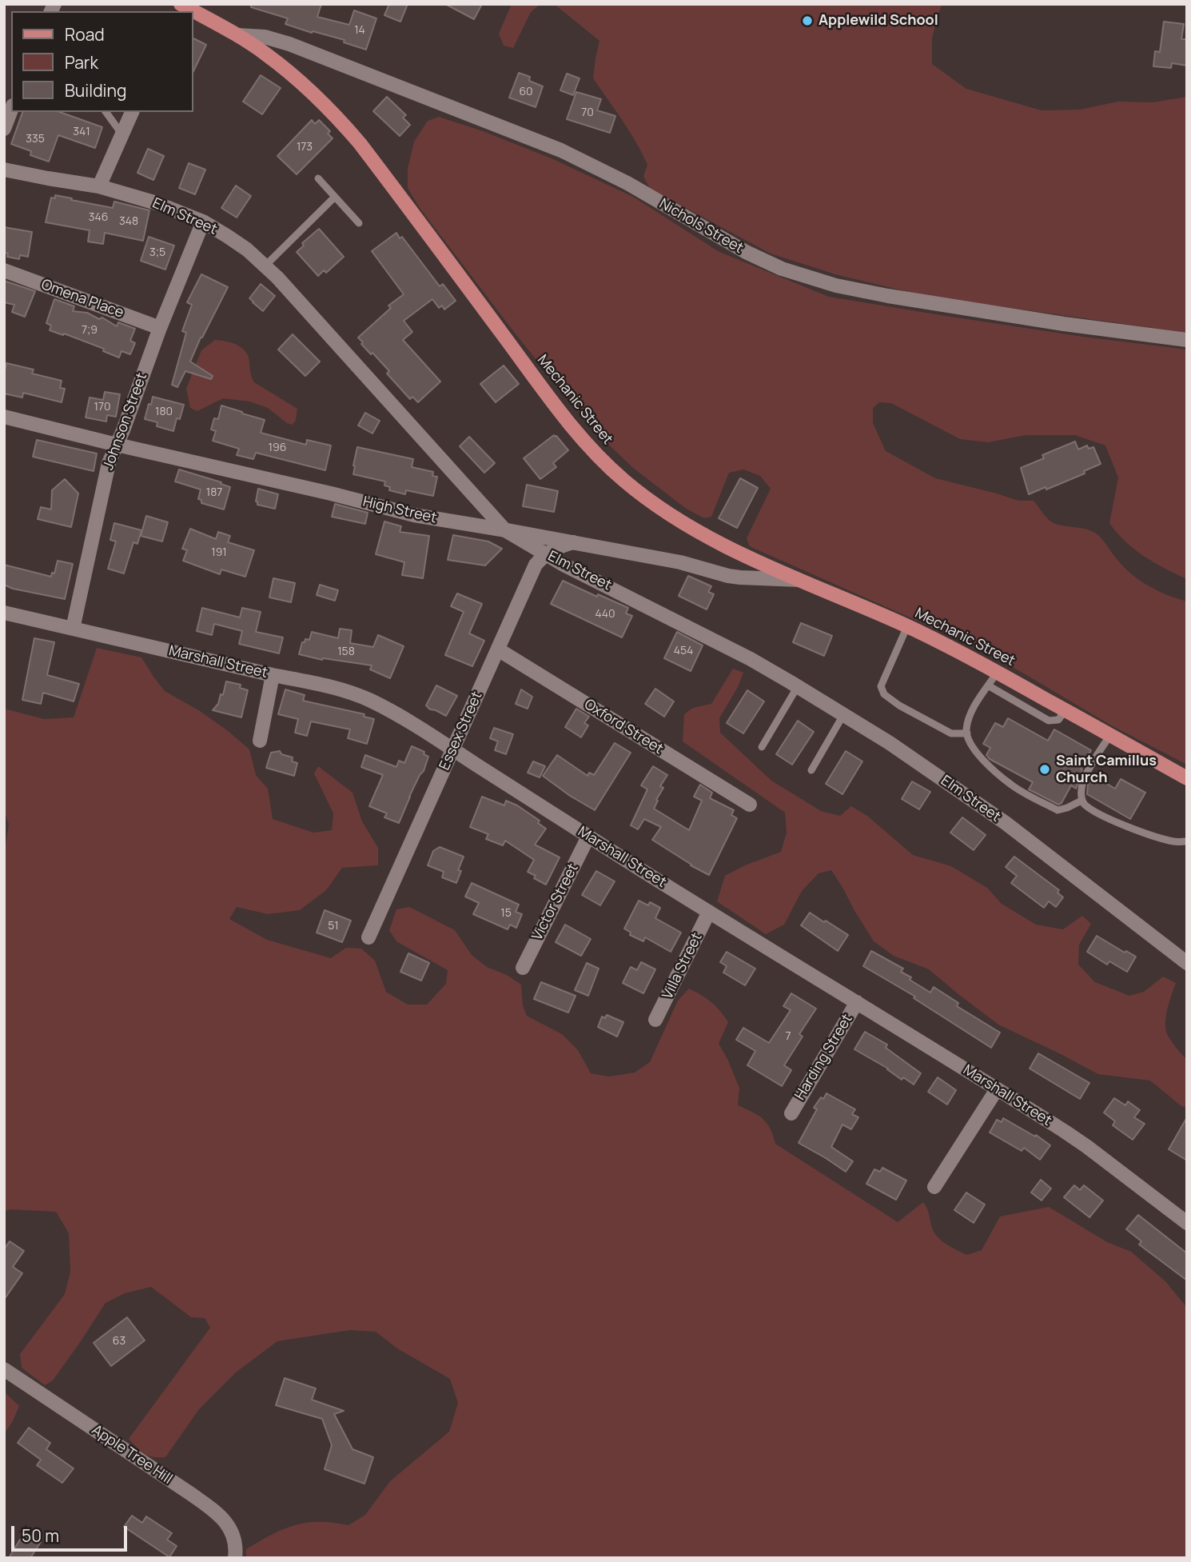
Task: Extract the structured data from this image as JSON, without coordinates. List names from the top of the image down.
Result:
{
  "streets": {
    "main road": ["Mechanic Street"],
    "street": [
      "Elm Street",
      "Nichols Street",
      "Omena Place",
      "Johnson Street",
      "High Street",
      "Marshall Street",
      "Oxford Street",
      "Essex Street",
      "Victor Street",
      "Villa Street",
      "Harding Street",
      "Apple Tree Hill"
    ]
  },
  "crossings": [
    ["Elm Street", "Johnson Street"],
    ["Elm Street", "High Street"],
    ["Elm Street", "Essex Street"],
    ["Nichols Street", "Mechanic Street"],
    ["Omena Place", "Johnson Street"],
    ["Mechanic Street", "High Street"],
    ["Johnson Street", "High Street"],
    ["Johnson Street", "Marshall Street"],
    ["Marshall Street", "Essex Street"],
    ["Marshall Street", "Victor Street"],
    ["Marshall Street", "Villa Street"],
    ["Marshall Street", "Harding Street"],
    ["Oxford Street", "Essex Street"]
  ],
  "places": ["Applewild School", "Saint Camillus Church"],
  "house_numbers": [
    "14",
    "60",
    "70",
    "341",
    "335",
    "173",
    "346",
    "348",
    "3;5",
    "7;9",
    "170",
    "180",
    "196",
    "187",
    "191",
    "440",
    "454",
    "158",
    "15",
    "51",
    "7",
    "63"
  ],
  "legend": ["Road", "Park", "Building"],
  "scale_bar": "50 m"
}
